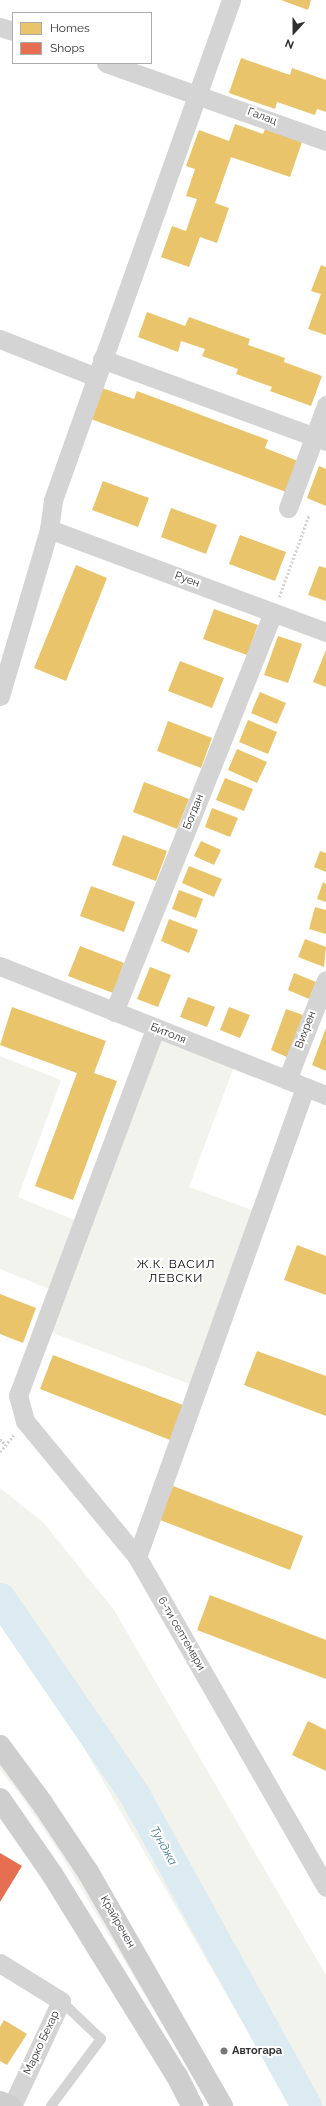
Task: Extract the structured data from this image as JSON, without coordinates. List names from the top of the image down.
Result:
{
  "streets": {
    "street": [
      "Галац",
      "Руен",
      "Богдан",
      "Вихрен",
      "Битоля",
      "6-ти септември",
      "Крайречен",
      "Марко Бехар"
    ]
  },
  "crossings": [
    ["Руен", "Богдан"],
    ["Богдан", "Битоля"],
    ["Вихрен", "Битоля"],
    ["Битоля", "6-ти септември"]
  ],
  "districts": ["Ж.К. ВАСИЛ ЛЕВСКИ"],
  "water": ["Тунджа"],
  "places": ["Автогара"],
  "legend": ["Homes", "Shops"],
  "north": "bottom"
}
